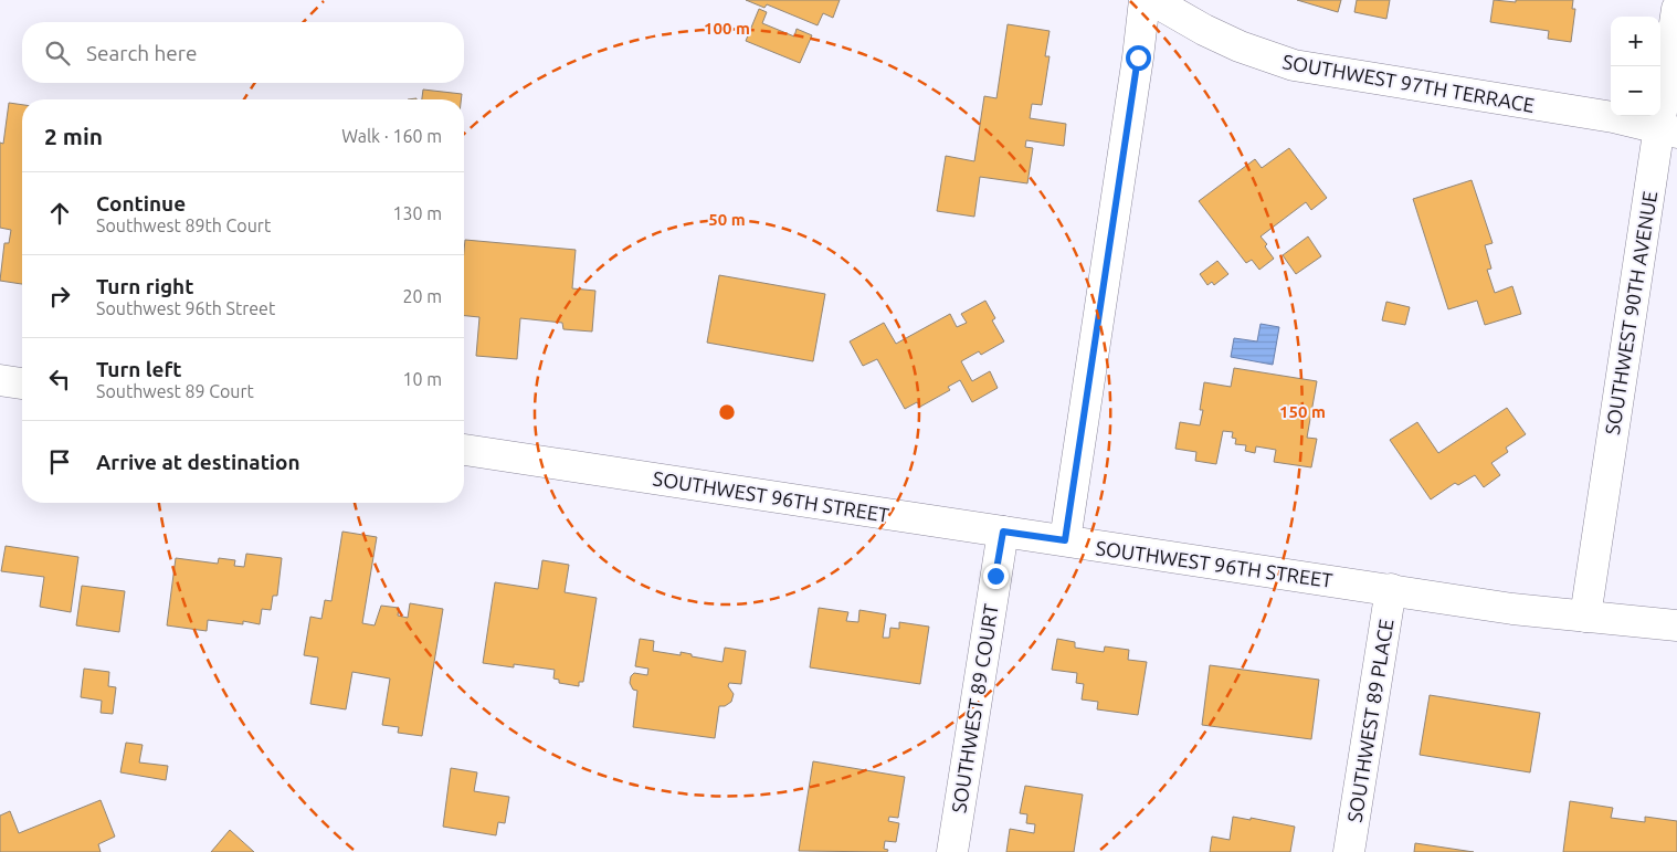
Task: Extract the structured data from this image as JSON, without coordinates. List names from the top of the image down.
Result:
{
  "streets": {
    "street": [
      "SOUTHWEST 97TH TERRACE",
      "SOUTHWEST 90TH AVENUE",
      "SOUTHWEST 96TH STREET",
      "SOUTHWEST 89 COURT",
      "SOUTHWEST 89 PLACE"
    ]
  },
  "crossings": [
    ["SOUTHWEST 97TH TERRACE", "SOUTHWEST 90TH AVENUE"],
    ["SOUTHWEST 90TH AVENUE", "SOUTHWEST 96TH STREET"],
    ["SOUTHWEST 96TH STREET", "SOUTHWEST 89 COURT"],
    ["SOUTHWEST 96TH STREET", "SOUTHWEST 89 PLACE"]
  ],
  "page": {
    "map_buttons": ["+", "−"],
    "search": "Search here",
    "heading": ["2 min", "Walk · 160 m"],
    "list": [
      ["Continue", "Southwest 89th Court", "130 m"],
      ["Turn right", "Southwest 96th Street", "20 m"],
      ["Turn left", "Southwest 89 Court", "10 m"],
      "Arrive at destination"
    ]
  },
  "rings": ["100 m", "50 m", "150 m"]
}
